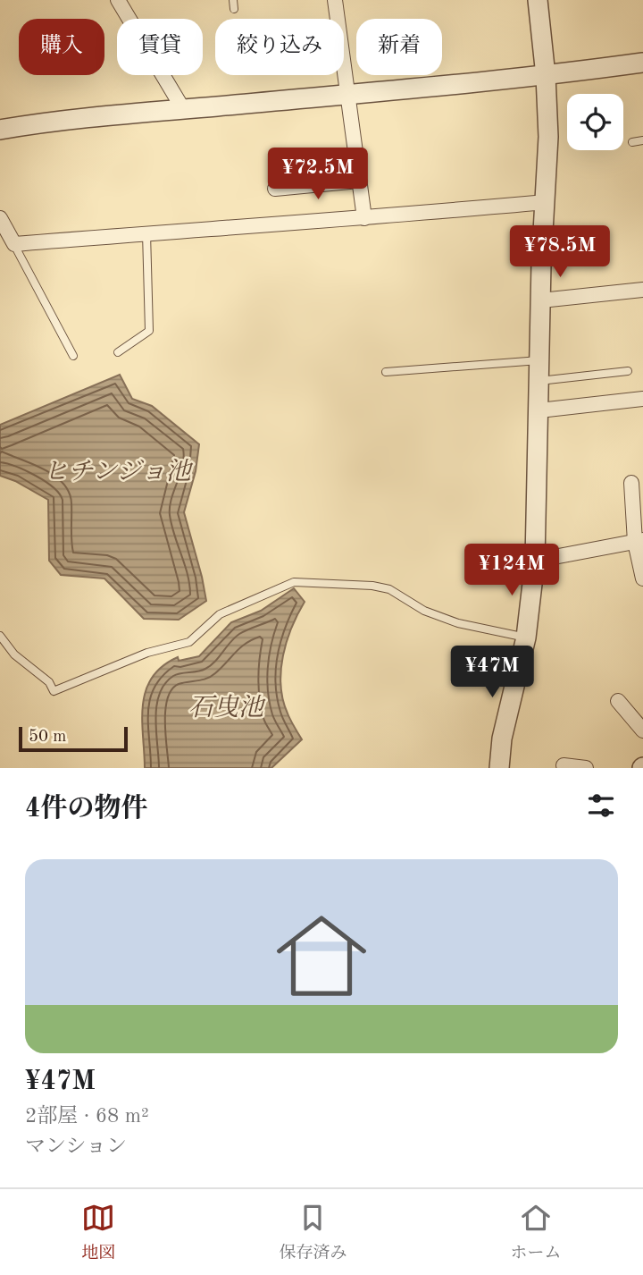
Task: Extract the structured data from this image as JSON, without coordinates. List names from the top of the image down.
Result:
{
  "water": ["ヒチンジョ池", "石曳池"],
  "scale_bar": "50 m",
  "page": {
    "chip": [
      "購入",
      "賃貸",
      "絞り込み",
      "新着"
    ],
    "price": [
      "¥72.5M",
      "¥78.5M",
      "¥124M",
      "¥47M"
    ],
    "scale": "50 m",
    "heading": "4件の物件",
    "list": [
      {
        "name": "¥47M",
        "note": "2部屋 · 68 m² · マンション"
      }
    ],
    "tabs": ["地図", "保存済み", "ホーム"]
  }
}
